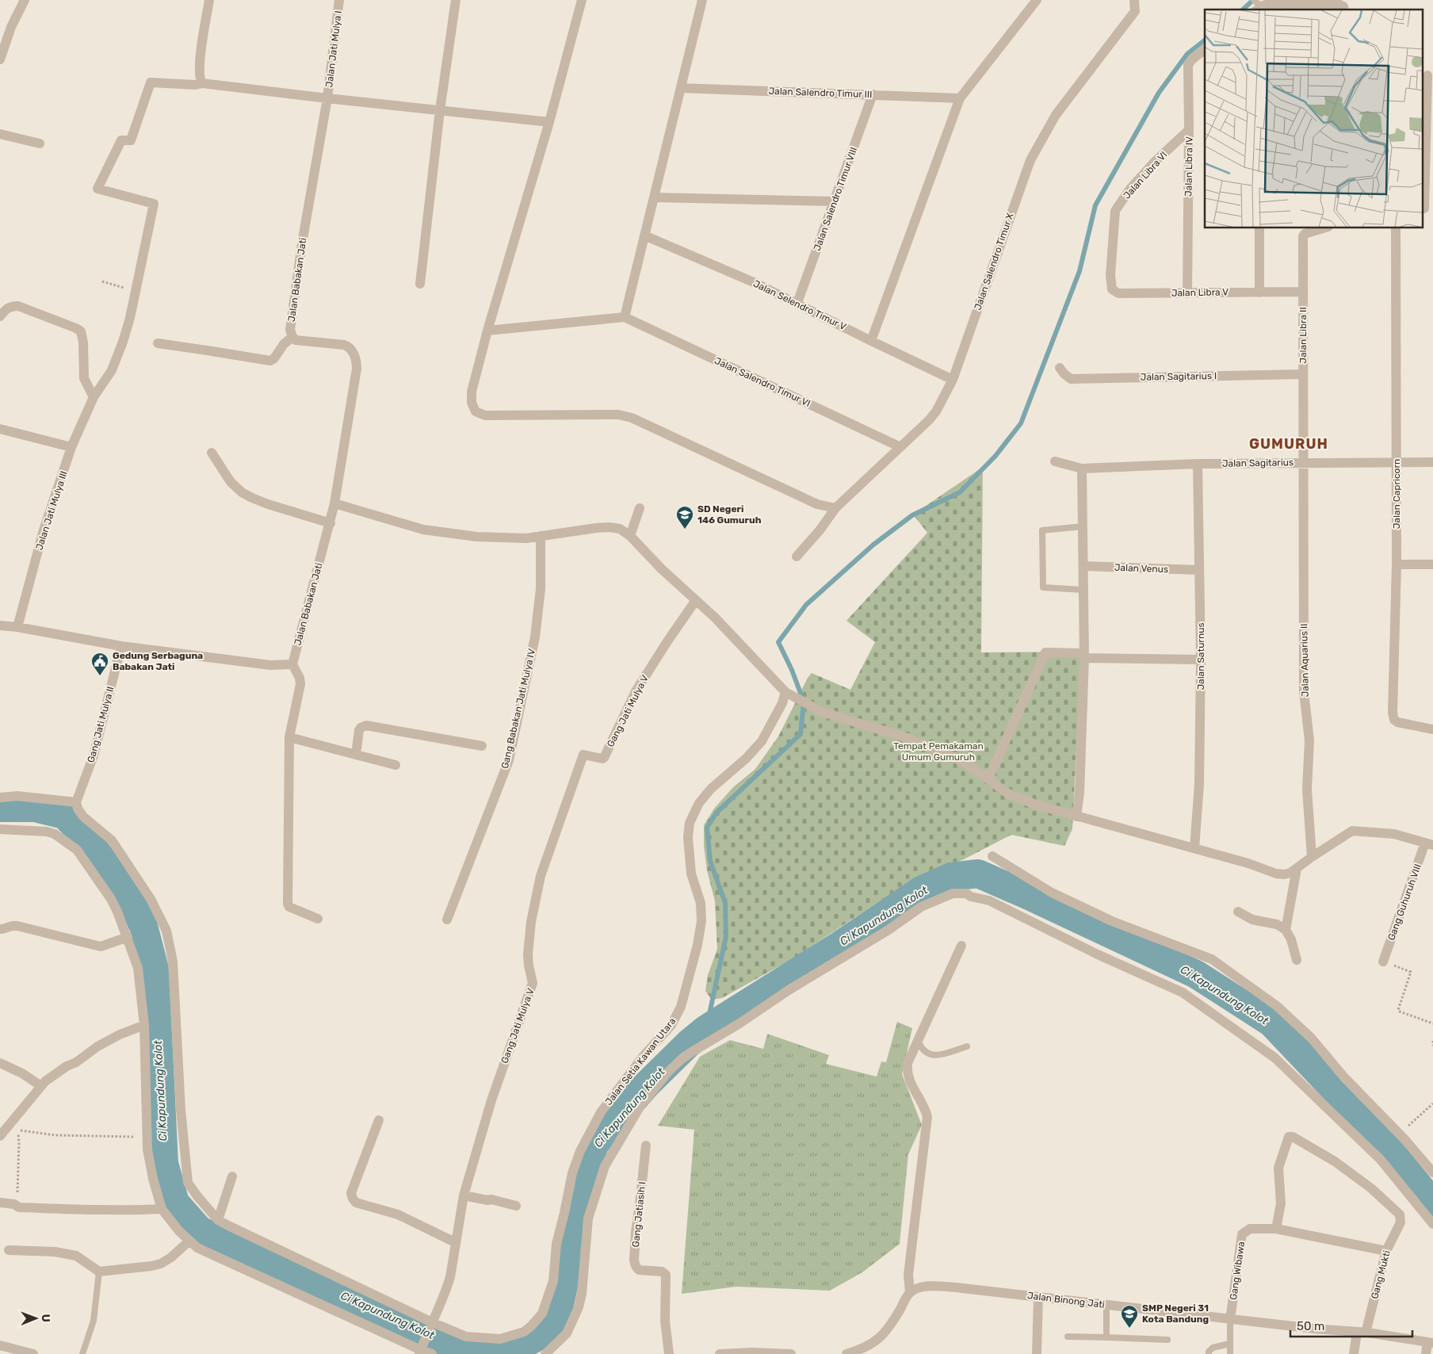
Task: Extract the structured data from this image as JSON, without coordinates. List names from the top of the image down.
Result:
{
  "streets": {
    "street": [
      "Jalan Jati Mulya I",
      "Jalan Salendro Timur III",
      "Jalan Libra IV",
      "Jalan Libra VI",
      "Jalan Salendro Timur VIII",
      "Jalan Salendro Timur X",
      "Jalan Babakan Jati",
      "Jalan Libra V",
      "Jalan Selendro Timur V",
      "Jalan Libra II",
      "Jalan Sagitarius I",
      "Jalan Salendro Timur VI",
      "Jalan Sagitarius",
      "Jalan Capricorn",
      "Jalan Jati Mulya III",
      "Jalan Venus",
      "Jalan Saturnus",
      "Jalan Aquarius II",
      "Gang Babakan Jati Mulya IV",
      "Gang Jati Mulya V",
      "Gang Jati Mulya II",
      "Gang Guhuruh VIII",
      "Jalan Setia Kawan Utara",
      "Gang Jatiasih I",
      "Gang Wibawa",
      "Gang Mukti",
      "Jalan Binong Jati"
    ]
  },
  "crossings": [
    ["Jalan Jati Mulya I", "Jalan Babakan Jati"],
    ["Jalan Salendro Timur III", "Jalan Salendro Timur VIII"],
    ["Jalan Libra IV", "Jalan Libra VI"],
    ["Jalan Libra IV", "Jalan Libra V"],
    ["Jalan Libra VI", "Jalan Libra V"],
    ["Jalan Salendro Timur VIII", "Jalan Selendro Timur V"],
    ["Jalan Salendro Timur X", "Jalan Selendro Timur V"],
    ["Jalan Salendro Timur X", "Jalan Salendro Timur VI"],
    ["Jalan Libra V", "Jalan Libra II"],
    ["Jalan Libra II", "Jalan Sagitarius I"],
    ["Jalan Libra II", "Jalan Sagitarius"],
    ["Jalan Libra II", "Jalan Aquarius II"],
    ["Jalan Sagitarius", "Jalan Capricorn"],
    ["Jalan Sagitarius", "Jalan Saturnus"],
    ["Jalan Sagitarius", "Jalan Aquarius II"],
    ["Jalan Venus", "Jalan Saturnus"],
    ["Gang Jati Mulya V", "Jalan Setia Kawan Utara"],
    ["Gang Wibawa", "Gang Mukti"],
    ["Gang Wibawa", "Jalan Binong Jati"],
    ["Gang Mukti", "Jalan Binong Jati"]
  ],
  "districts": ["GUMURUH"],
  "water": ["Ci Kapundung Kolot"],
  "parks": ["Tempat Pemakaman Umum Gumuruh"],
  "places": {
    "school or university": ["SD Negeri 146 Gumuruh", "SMP Negeri 31 Kota Bandung"],
    "public building": ["Gedung Serbaguna Babakan Jati"]
  },
  "scale_bar": "50 m",
  "north": "right"
}
